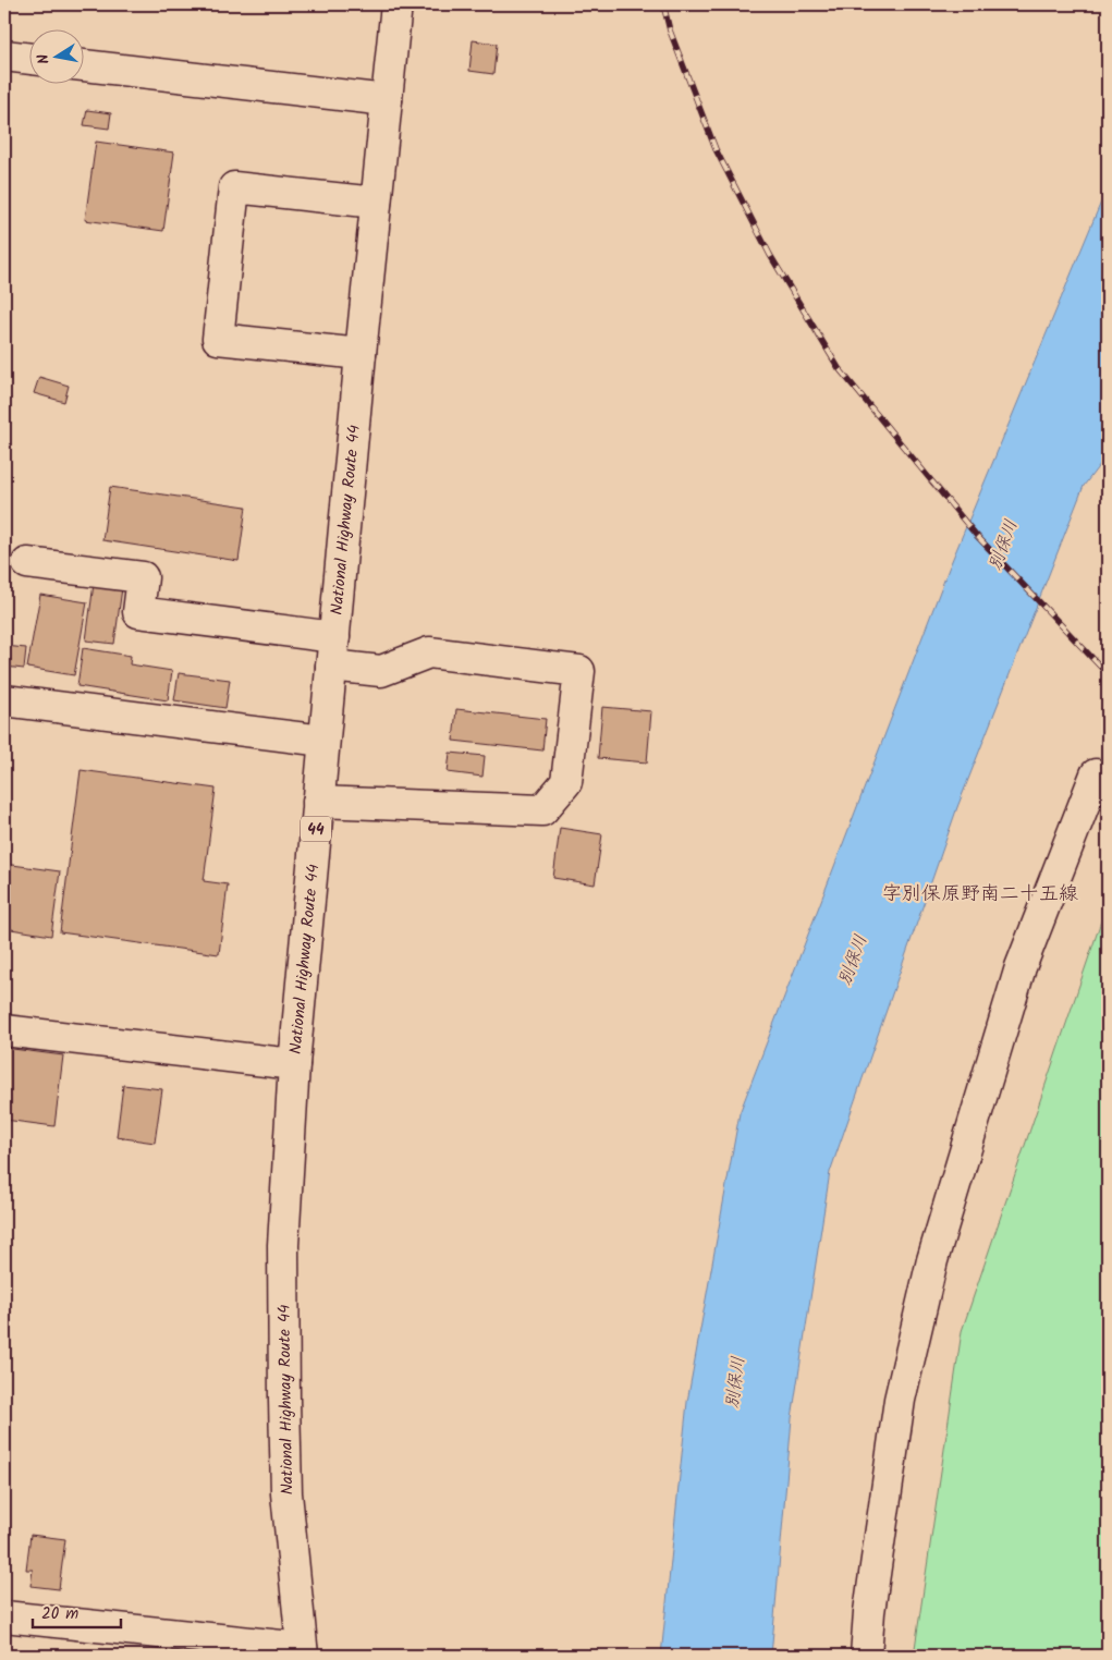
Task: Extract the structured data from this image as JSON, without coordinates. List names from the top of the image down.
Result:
{
  "streets": {
    "main road": ["National Highway Route 44", "44"]
  },
  "districts": ["字別保原野南二十五線"],
  "water": ["別保川"],
  "scale_bar": "20 m",
  "north": "left"
}
